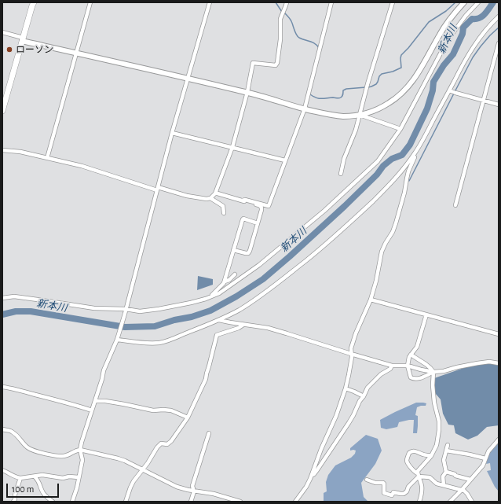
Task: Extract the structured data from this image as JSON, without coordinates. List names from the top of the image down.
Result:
{
  "water": ["新本川"],
  "places": ["ローソン"],
  "scale_bar": "100 m"
}
